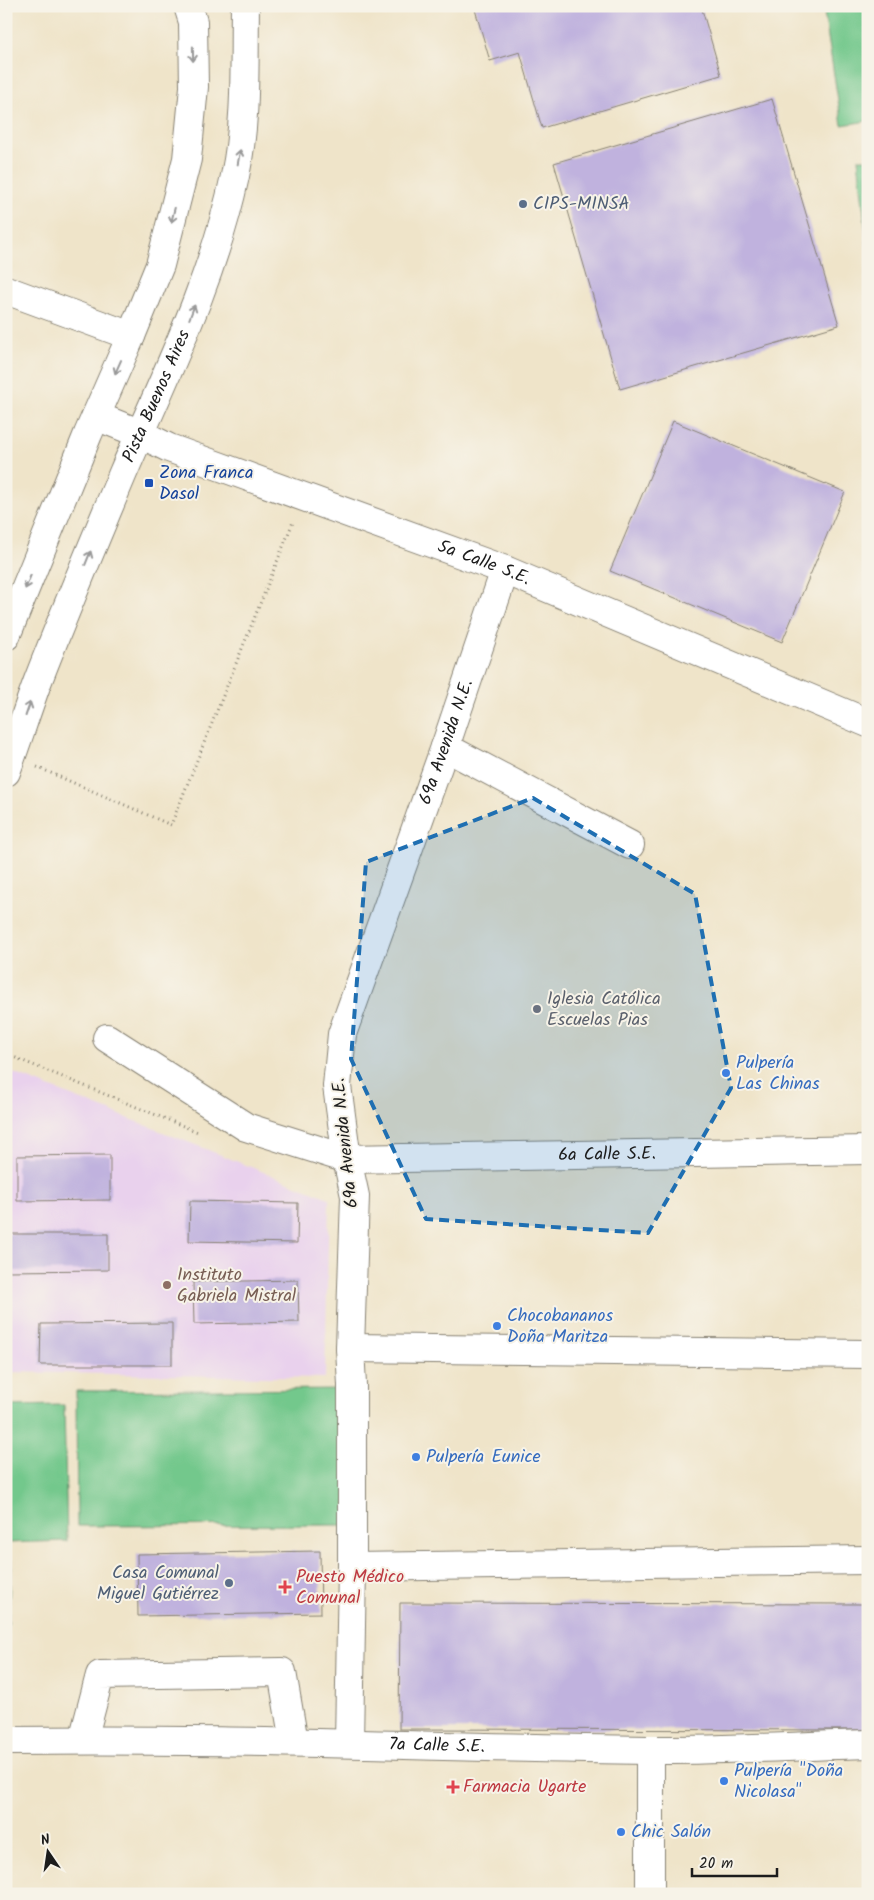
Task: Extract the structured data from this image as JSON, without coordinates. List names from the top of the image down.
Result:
{
  "streets": {
    "street": [
      "Pista Buenos Aires",
      "5a Calle S.E.",
      "69a Avenida N.E.",
      "6a Calle S.E.",
      "7a Calle S.E."
    ]
  },
  "crossings": [
    ["Pista Buenos Aires", "5a Calle S.E."],
    ["5a Calle S.E.", "69a Avenida N.E."],
    ["69a Avenida N.E.", "6a Calle S.E."],
    ["69a Avenida N.E.", "7a Calle S.E."]
  ],
  "places": {
    "other": [
      "CIPS-MINSA",
      "Iglesia Católica Escuelas Pias",
      "Pulpería Las Chinas",
      "Instituto Gabriela Mistral",
      "Chocobananos Doña Maritza",
      "Pulpería Eunice",
      "Casa Comunal Miguel Gutiérrez",
      "Pulpería \"Doña Nicolasa\"",
      "Chic Salón"
    ],
    "transit": ["Zona Franca Dasol"],
    "health": ["Puesto Médico Comunal", "Farmacia Ugarte"]
  },
  "scale_bar": "20 m",
  "north": "top"
}
